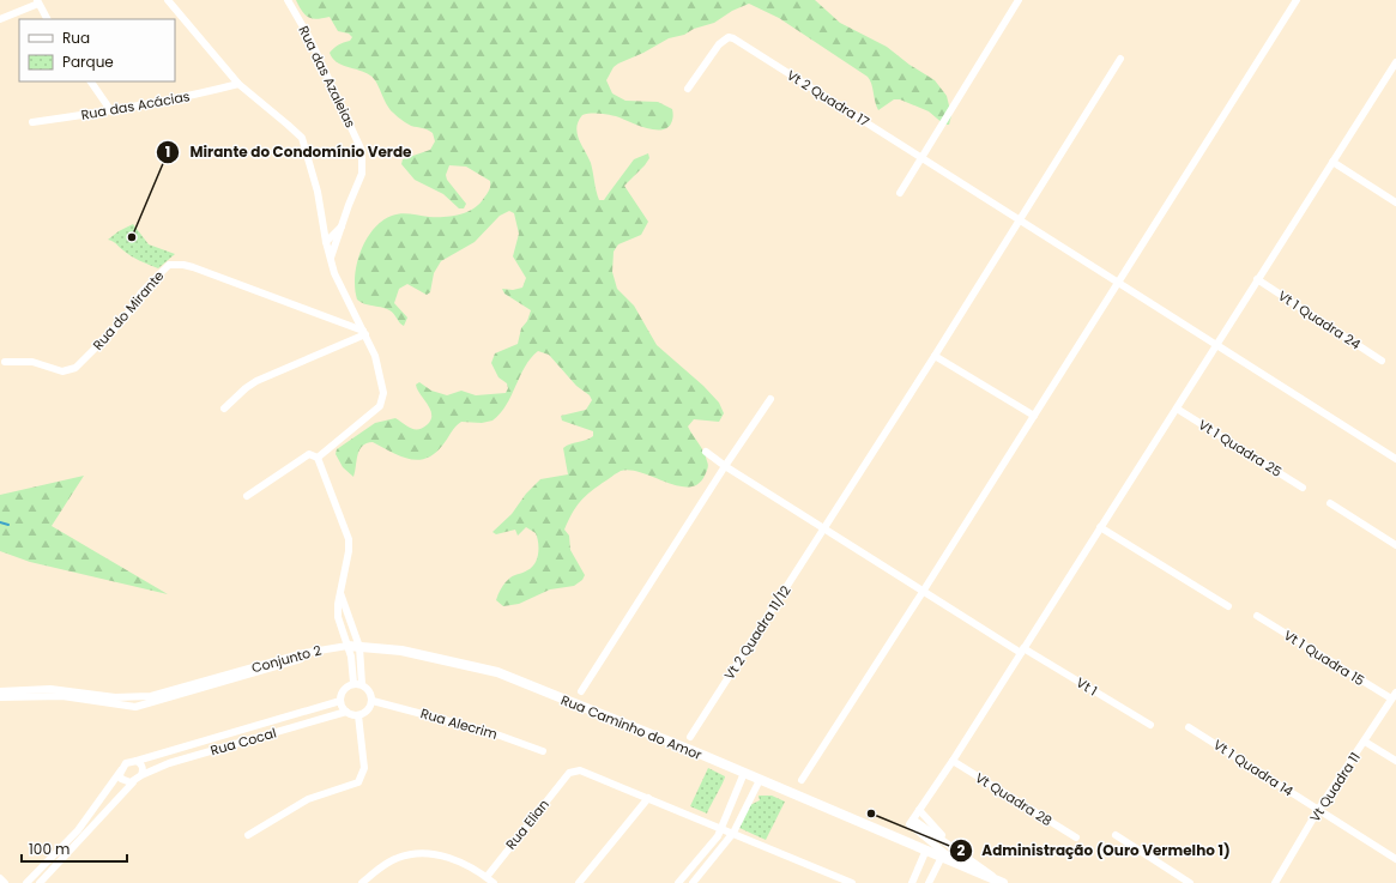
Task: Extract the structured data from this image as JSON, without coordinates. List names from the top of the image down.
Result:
{
  "streets": {
    "street": [
      "Rua das Azaleias",
      "Vt 2 Quadra 17",
      "Rua das Acácias",
      "Rua do Mirante",
      "Vt 1 Quadra 24",
      "Vt 1 Quadra 25",
      "Vt 2 Quadra 11/12",
      "Vt 1 Quadra 15",
      "Conjunto 2",
      "Vt 1",
      "Rua Alecrim",
      "Rua Caminho do Amor",
      "Rua Cocal",
      "Vt 1 Quadra 14",
      "Vt Quadra 11",
      "Vt Quadra 28",
      "Rua Elian"
    ]
  },
  "crossings": [
    ["Vt 2 Quadra 17", "Vt 2 Quadra 11/12"],
    ["Vt 2 Quadra 11/12", "Vt 1"],
    ["Vt 1 Quadra 15", "Vt Quadra 11"],
    ["Conjunto 2", "Rua Caminho do Amor"],
    ["Rua Alecrim", "Rua Cocal"],
    ["Vt 1 Quadra 14", "Vt Quadra 11"]
  ],
  "places": ["Mirante do Condomínio Verde", "Administração (Ouro Vermelho 1)"],
  "legend": ["Rua", "Parque"],
  "scale_bar": "100 m"
}
